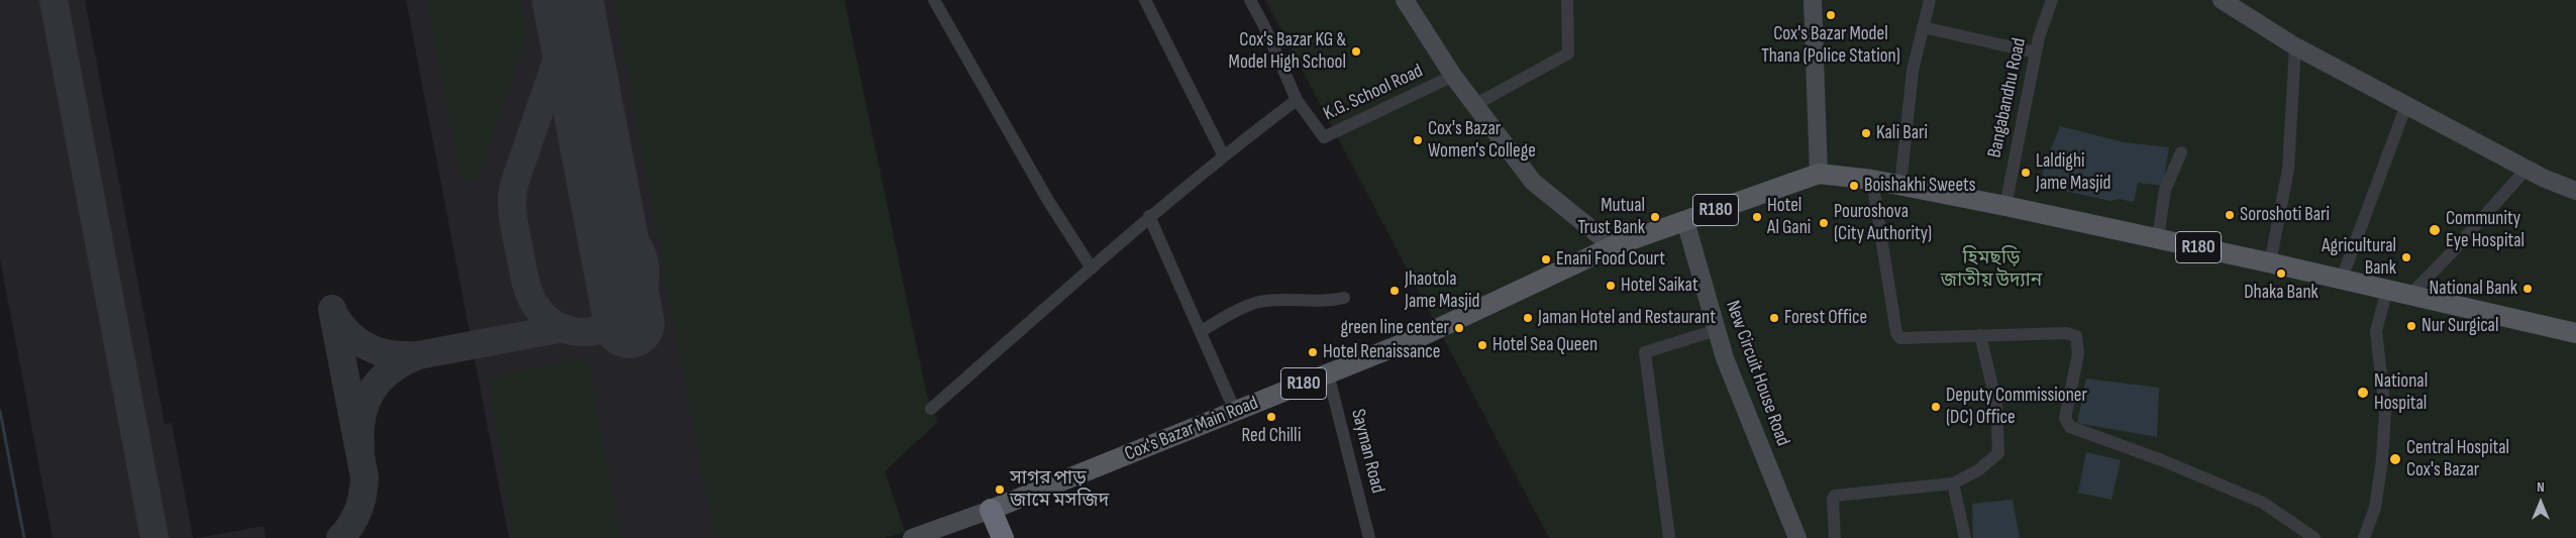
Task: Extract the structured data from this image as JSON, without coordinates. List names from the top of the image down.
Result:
{
  "streets": {
    "main road": ["R180", "Cox's Bazar Main Road"],
    "street": [
      "K.G. School Road",
      "Bangabandhu Road",
      "New Circuit House Road",
      "Sayman Road"
    ]
  },
  "crossings": [
    ["Bangabandhu Road", "R180"],
    ["R180", "New Circuit House Road"],
    ["R180", "Cox's Bazar Main Road"],
    ["Cox's Bazar Main Road", "Sayman Road"]
  ],
  "parks": ["হিমছড়ি জাতীয় উদ্যান"],
  "places": [
    "Cox's Bazar Model Thana (Police Station)",
    "Cox's Bazar KG & Model High School",
    "Kali Bari",
    "Cox's Bazar Women's College",
    "Laldighi Jame Masjid",
    "Boishakhi Sweets",
    "Soroshoti Bari",
    "Mutual Trust Bank",
    "Hotel Al Gani",
    "Pouroshova (City Authority)",
    "Community Eye Hospital",
    "Agricultural Bank",
    "Enani Food Court",
    "Dhaka Bank",
    "Hotel Saikat",
    "National Bank",
    "Jhaotola Jame Masjid",
    "Jaman Hotel and Restaurant",
    "Forest Office",
    "Nur Surgical",
    "green line center",
    "Hotel Sea Queen",
    "Hotel Renaissance",
    "National Hospital",
    "Deputy Commissioner (DC) Office",
    "Red Chilli",
    "Central Hospital Cox's Bazar",
    "সাগর পাড় জামে মসজিদ"
  ],
  "north": "top"
}
